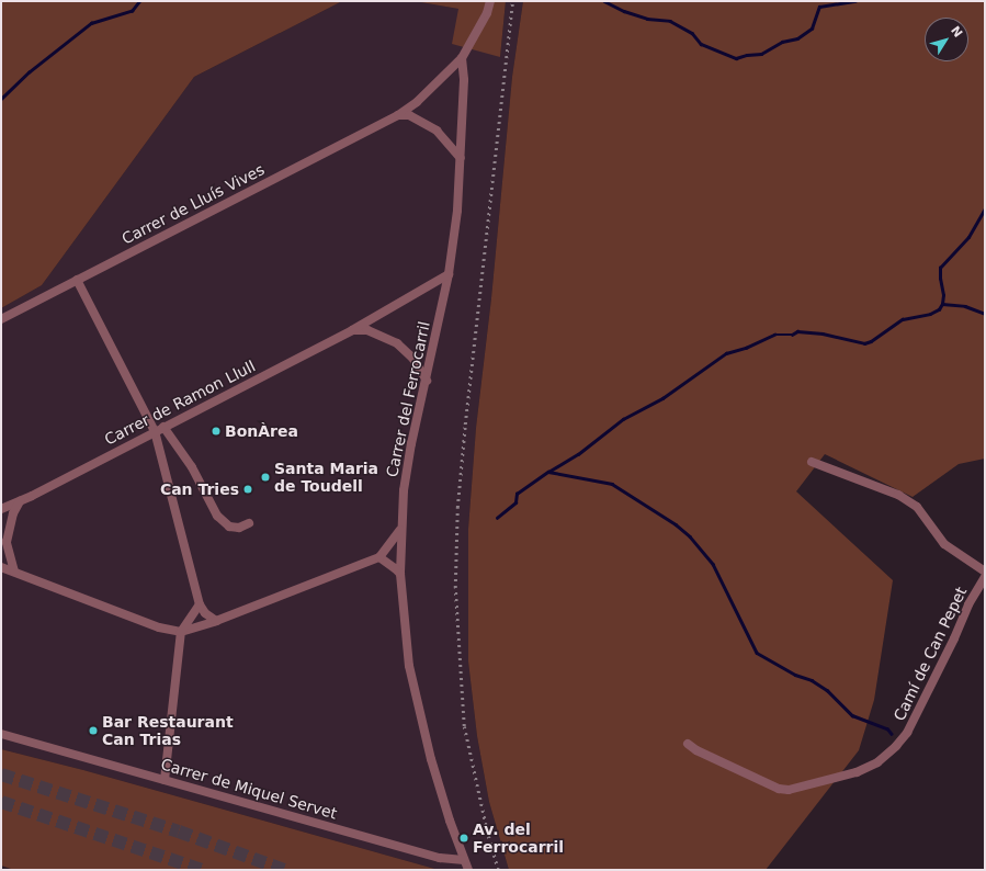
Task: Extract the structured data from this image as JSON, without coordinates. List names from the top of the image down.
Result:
{
  "streets": {
    "street": [
      "Carrer de Lluís Vives",
      "Carrer del Ferrocarril",
      "Carrer de Ramon Llull",
      "Camí de Can Pepet",
      "Carrer de Miquel Servet"
    ]
  },
  "crossings": [
    ["Carrer de Lluís Vives", "Carrer del Ferrocarril"],
    ["Carrer del Ferrocarril", "Carrer de Ramon Llull"],
    ["Carrer del Ferrocarril", "Carrer de Miquel Servet"]
  ],
  "places": [
    "BonÀrea",
    "Santa Maria de Toudell",
    "Can Tries",
    "Bar Restaurant Can Trias",
    "Av. del Ferrocarril"
  ],
  "north": "top right"
}
